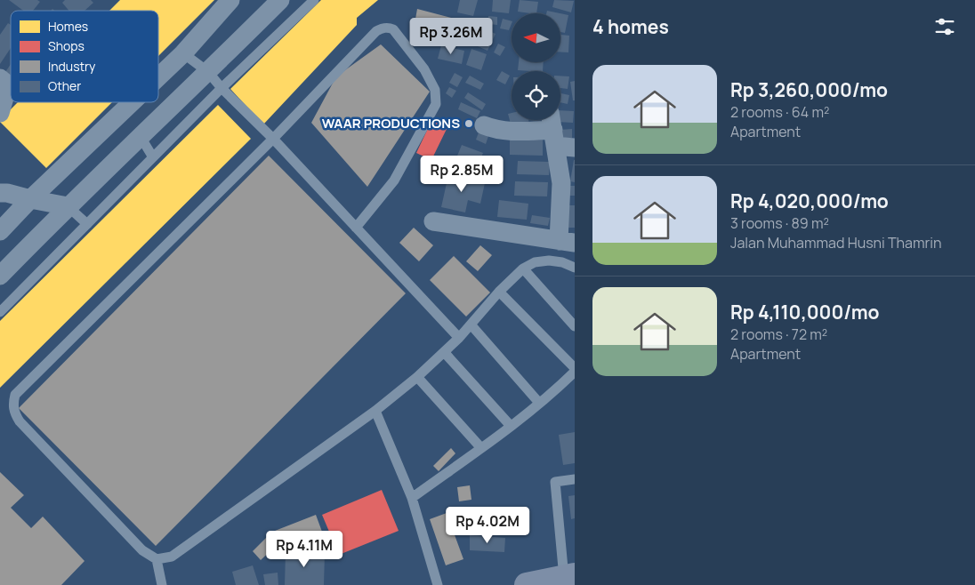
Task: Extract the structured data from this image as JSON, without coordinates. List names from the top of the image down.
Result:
{
  "places": ["WAAR PRODUCTIONS"],
  "legend": [
    "Homes",
    "Shops",
    "Industry",
    "Other"
  ],
  "north": "left",
  "page": {
    "heading": "4 homes",
    "price": [
      "Rp 3.26M",
      "Rp 2.85M",
      "Rp 4.02M",
      "Rp 4.11M"
    ],
    "list": [
      {
        "name": "Rp 3,260,000/mo",
        "note": "2 rooms · 64 m² · Apartment"
      },
      {
        "name": "Rp 4,020,000/mo",
        "note": "3 rooms · 89 m² · Jalan Muhammad Husni Thamrin"
      },
      {
        "name": "Rp 4,110,000/mo",
        "note": "2 rooms · 72 m² · Apartment"
      }
    ]
  }
}
